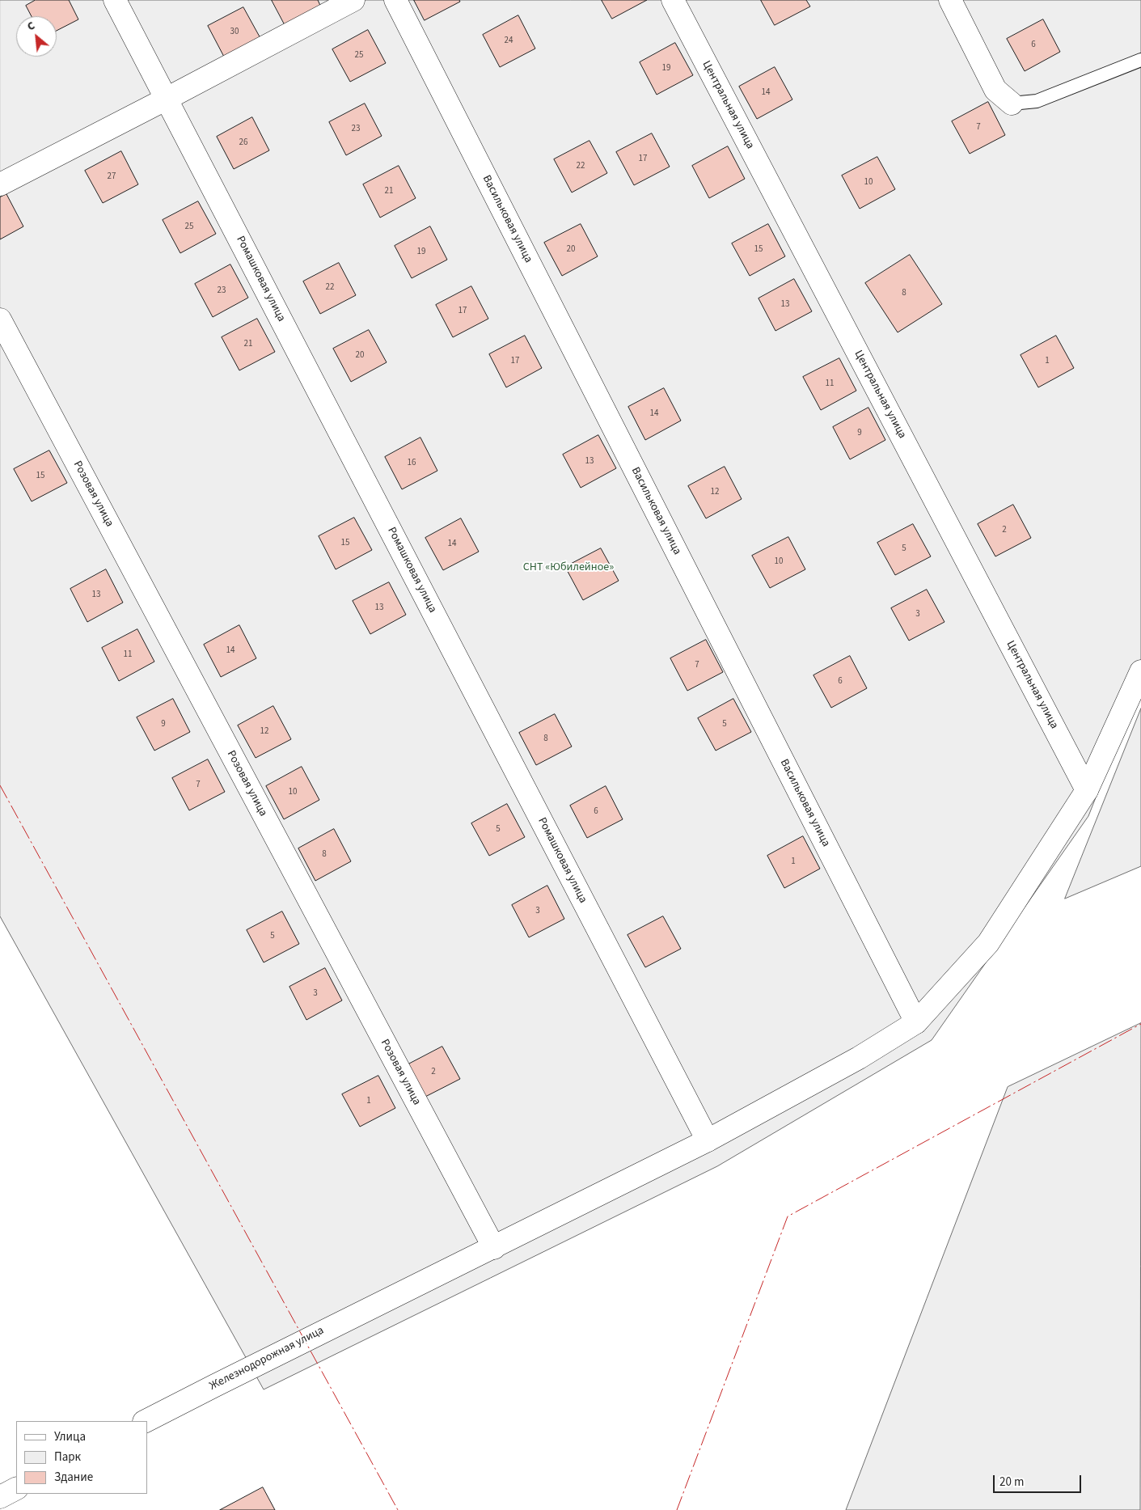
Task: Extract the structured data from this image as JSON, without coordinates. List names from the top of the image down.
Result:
{
  "streets": {
    "street": [
      "Центральная улица",
      "Васильковая улица",
      "Ромашковая улица",
      "Розовая улица",
      "Железнодорожная улица"
    ]
  },
  "crossings": [
    ["Центральная улица", "Железнодорожная улица"],
    ["Васильковая улица", "Железнодорожная улица"],
    ["Ромашковая улица", "Железнодорожная улица"],
    ["Розовая улица", "Железнодорожная улица"]
  ],
  "parks": ["СНТ «Юбилейное»"],
  "house_numbers": [
    "30",
    "24",
    "6",
    "25",
    "19",
    "14",
    "7",
    "23",
    "26",
    "17",
    "22",
    "27",
    "10",
    "21",
    "25",
    "20",
    "15",
    "19",
    "22",
    "23",
    "8",
    "13",
    "17",
    "21",
    "20",
    "17",
    "1",
    "11",
    "14",
    "9",
    "13",
    "16",
    "15",
    "12",
    "2",
    "15",
    "14",
    "5",
    "10",
    "13",
    "13",
    "3",
    "14",
    "11",
    "7",
    "6",
    "9",
    "5",
    "12",
    "8",
    "7",
    "10",
    "6",
    "5",
    "8",
    "1",
    "3",
    "5",
    "3",
    "2",
    "1"
  ],
  "legend": ["Улица", "Парк", "Здание"],
  "scale_bar": "20 m",
  "north": "top left"
}
